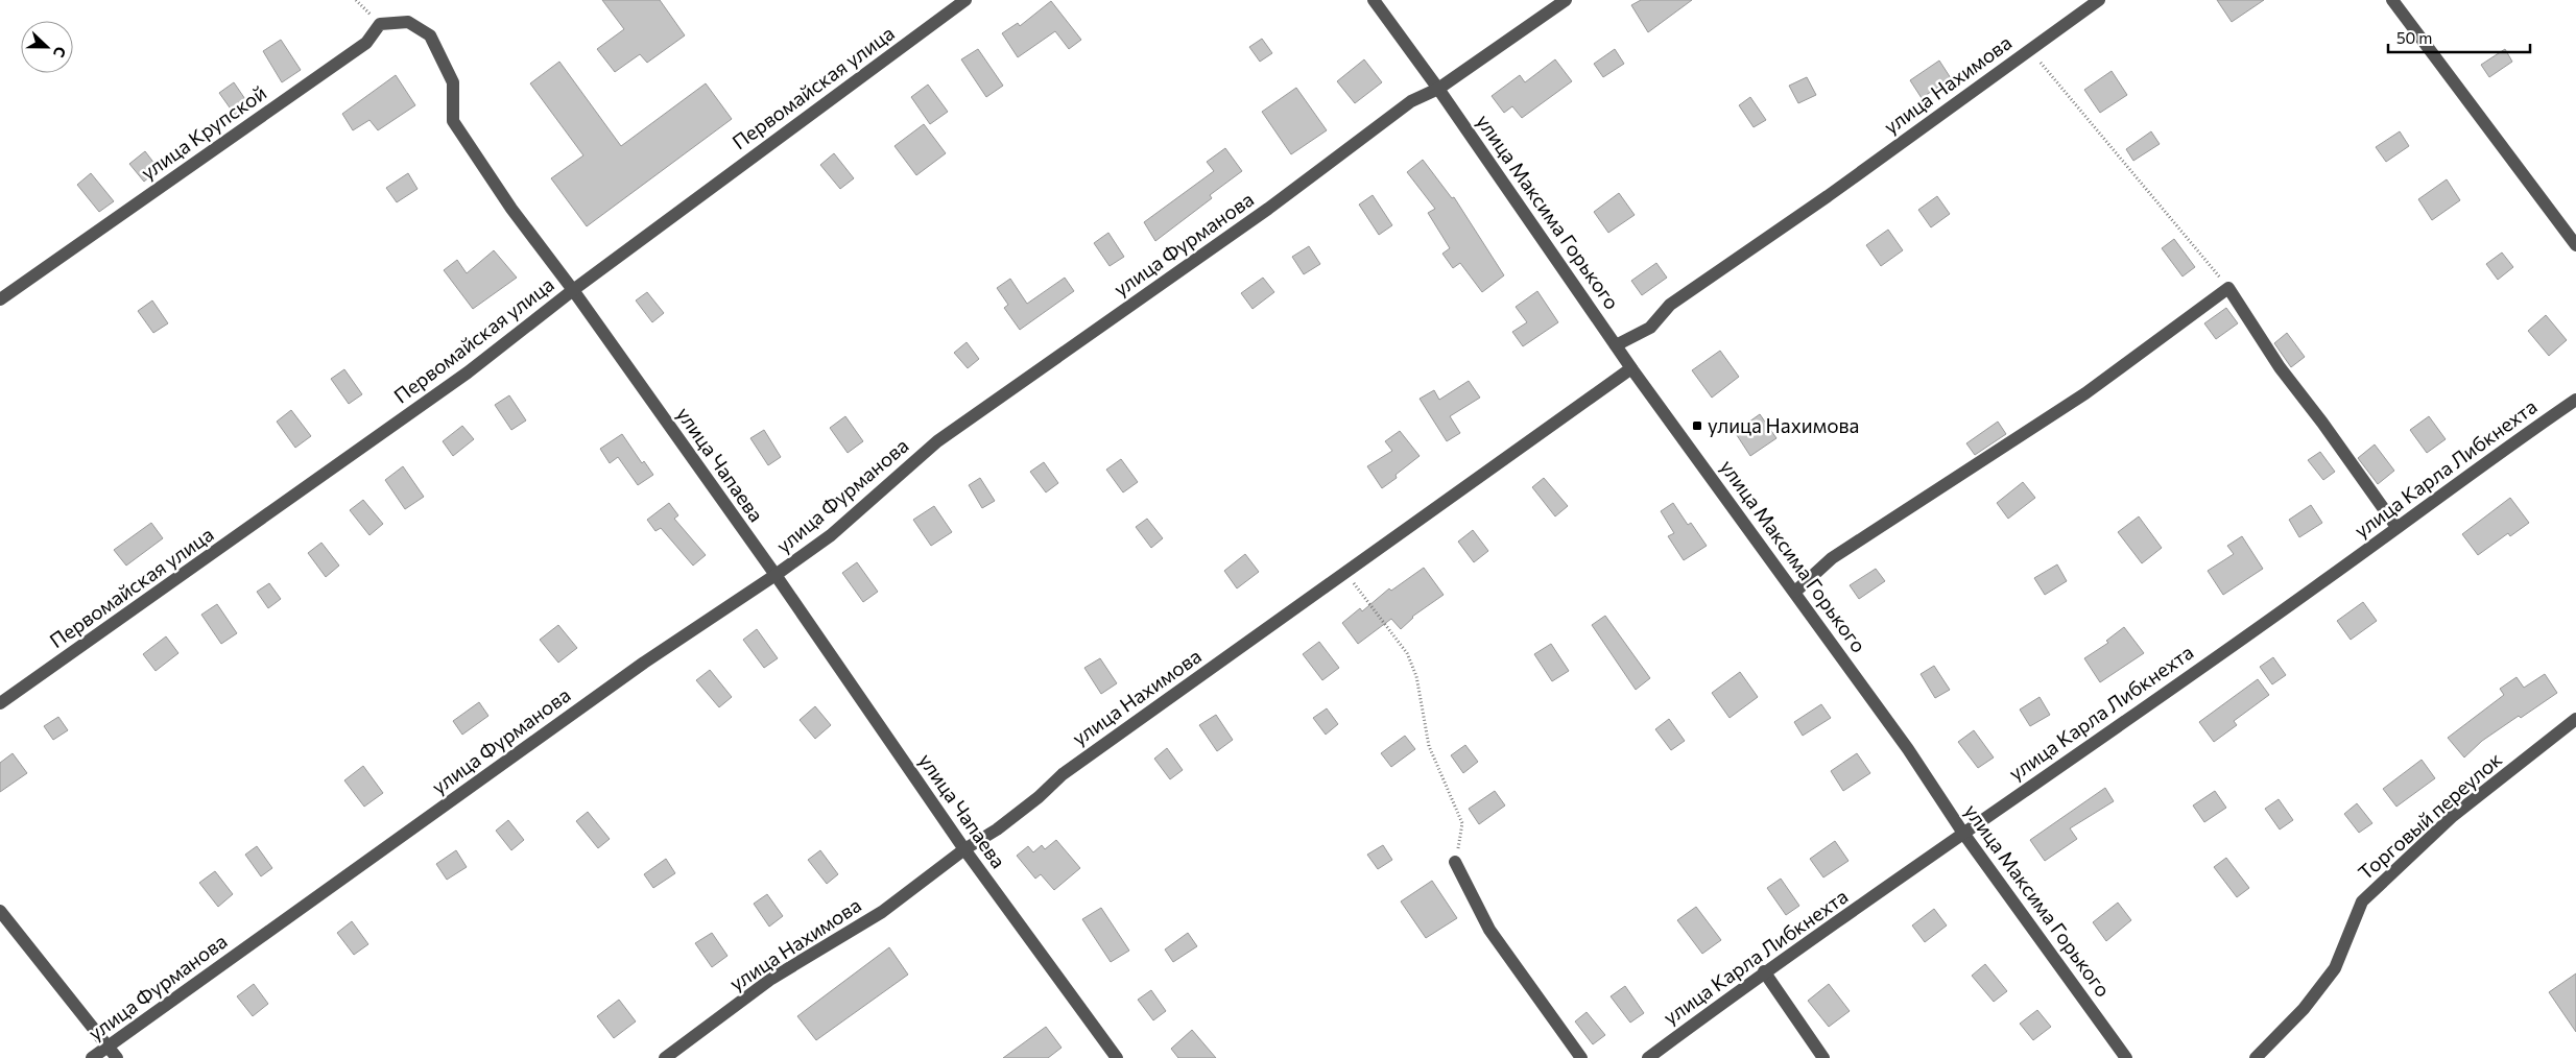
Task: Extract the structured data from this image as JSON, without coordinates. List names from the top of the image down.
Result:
{
  "streets": {
    "street": [
      "улица Нахимова",
      "Первомайская улица",
      "улица Крупской",
      "улица Максима Горького",
      "улица Фурманова",
      "улица Чапаева",
      "улица Карла Либкнехта",
      "Торговый переулок"
    ]
  },
  "crossings": [
    ["улица Нахимова", "улица Максима Горького"],
    ["улица Нахимова", "улица Чапаева"],
    ["Первомайская улица", "улица Чапаева"],
    ["улица Крупской", "улица Чапаева"],
    ["улица Максима Горького", "улица Фурманова"],
    ["улица Максима Горького", "улица Карла Либкнехта"],
    ["улица Фурманова", "улица Чапаева"]
  ],
  "places": {
    "transit": ["улица Нахимова"]
  },
  "scale_bar": "50 m",
  "north": "right"
}
